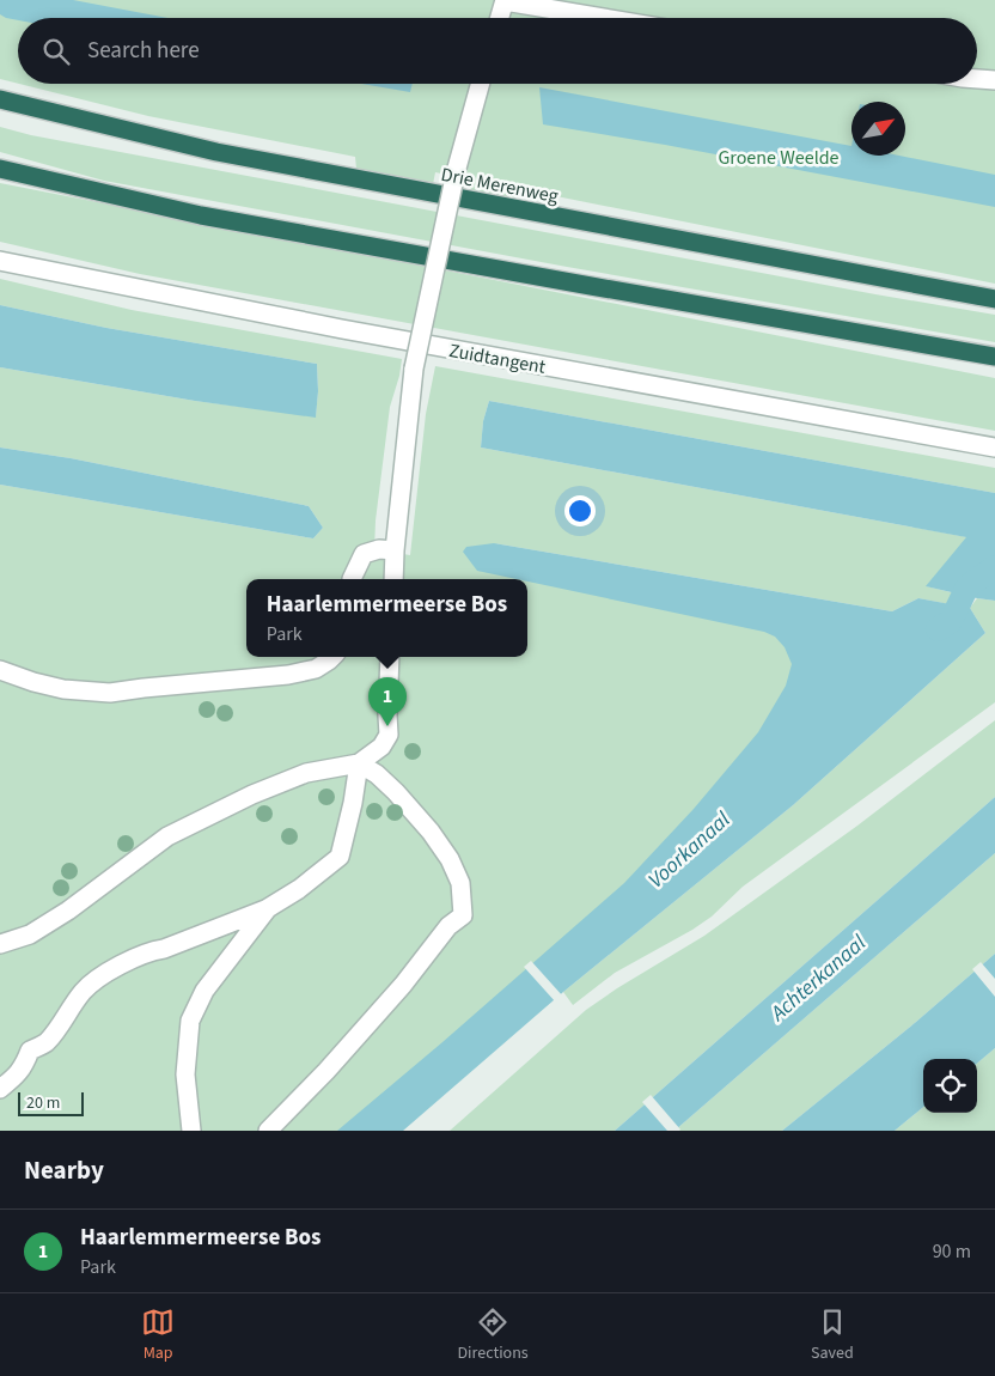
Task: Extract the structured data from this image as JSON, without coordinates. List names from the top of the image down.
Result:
{
  "streets": {
    "highway": ["Drie Merenweg"],
    "street": ["Zuidtangent"]
  },
  "water": ["Voorkanaal", "Achterkanaal"],
  "parks": ["Groene Weelde"],
  "scale_bar": "20 m",
  "north": "top right",
  "page": {
    "search": "Search here",
    "popup": ["Haarlemmermeerse Bos", "Park"],
    "pins": "1",
    "scale": "20 m",
    "heading": "Nearby",
    "list": [
      {
        "mark": "1",
        "name": "Haarlemmermeerse Bos",
        "note": "Park",
        "value": "90 m"
      }
    ],
    "nav": ["Map", "Directions", "Saved"]
  }
}
